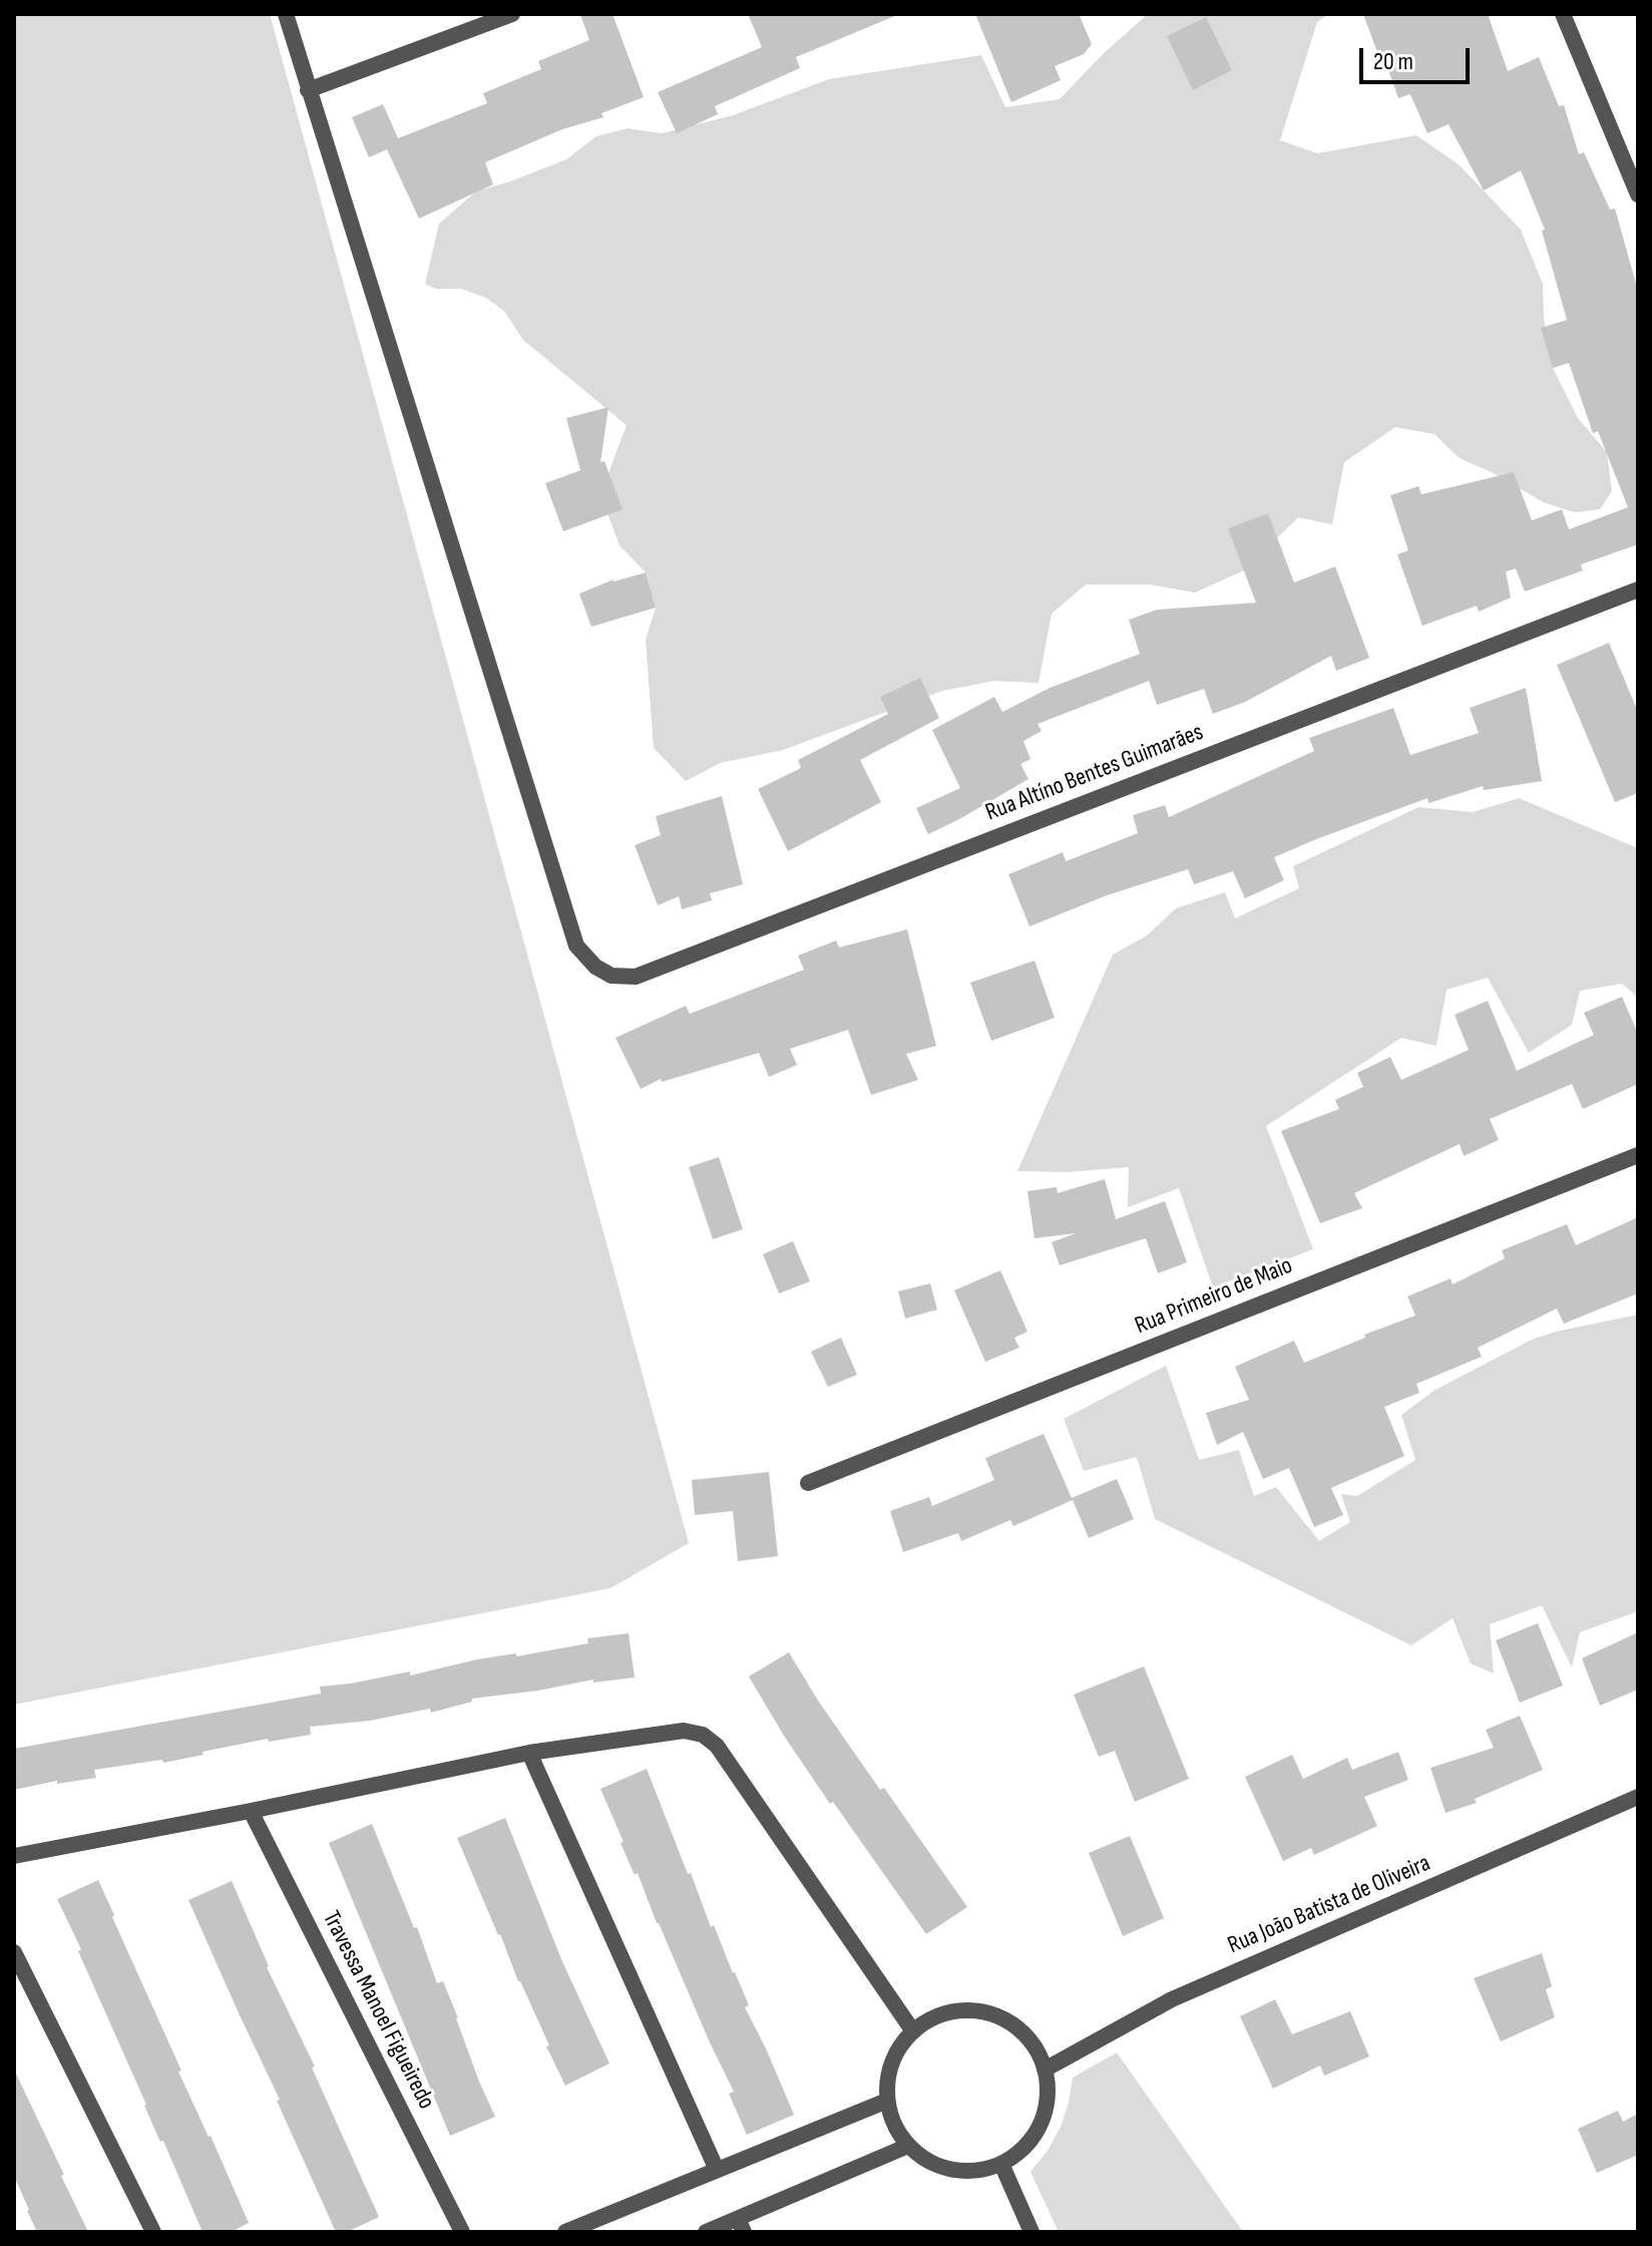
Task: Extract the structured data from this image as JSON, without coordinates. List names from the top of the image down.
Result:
{
  "streets": {
    "street": [
      "Rua Altíno Bentes Guimarães",
      "Rua Primeiro de Maio",
      "Rua João Batista de Oliveira",
      "Travessa Manoel Figueiredo"
    ]
  },
  "scale_bar": "20 m"
}
